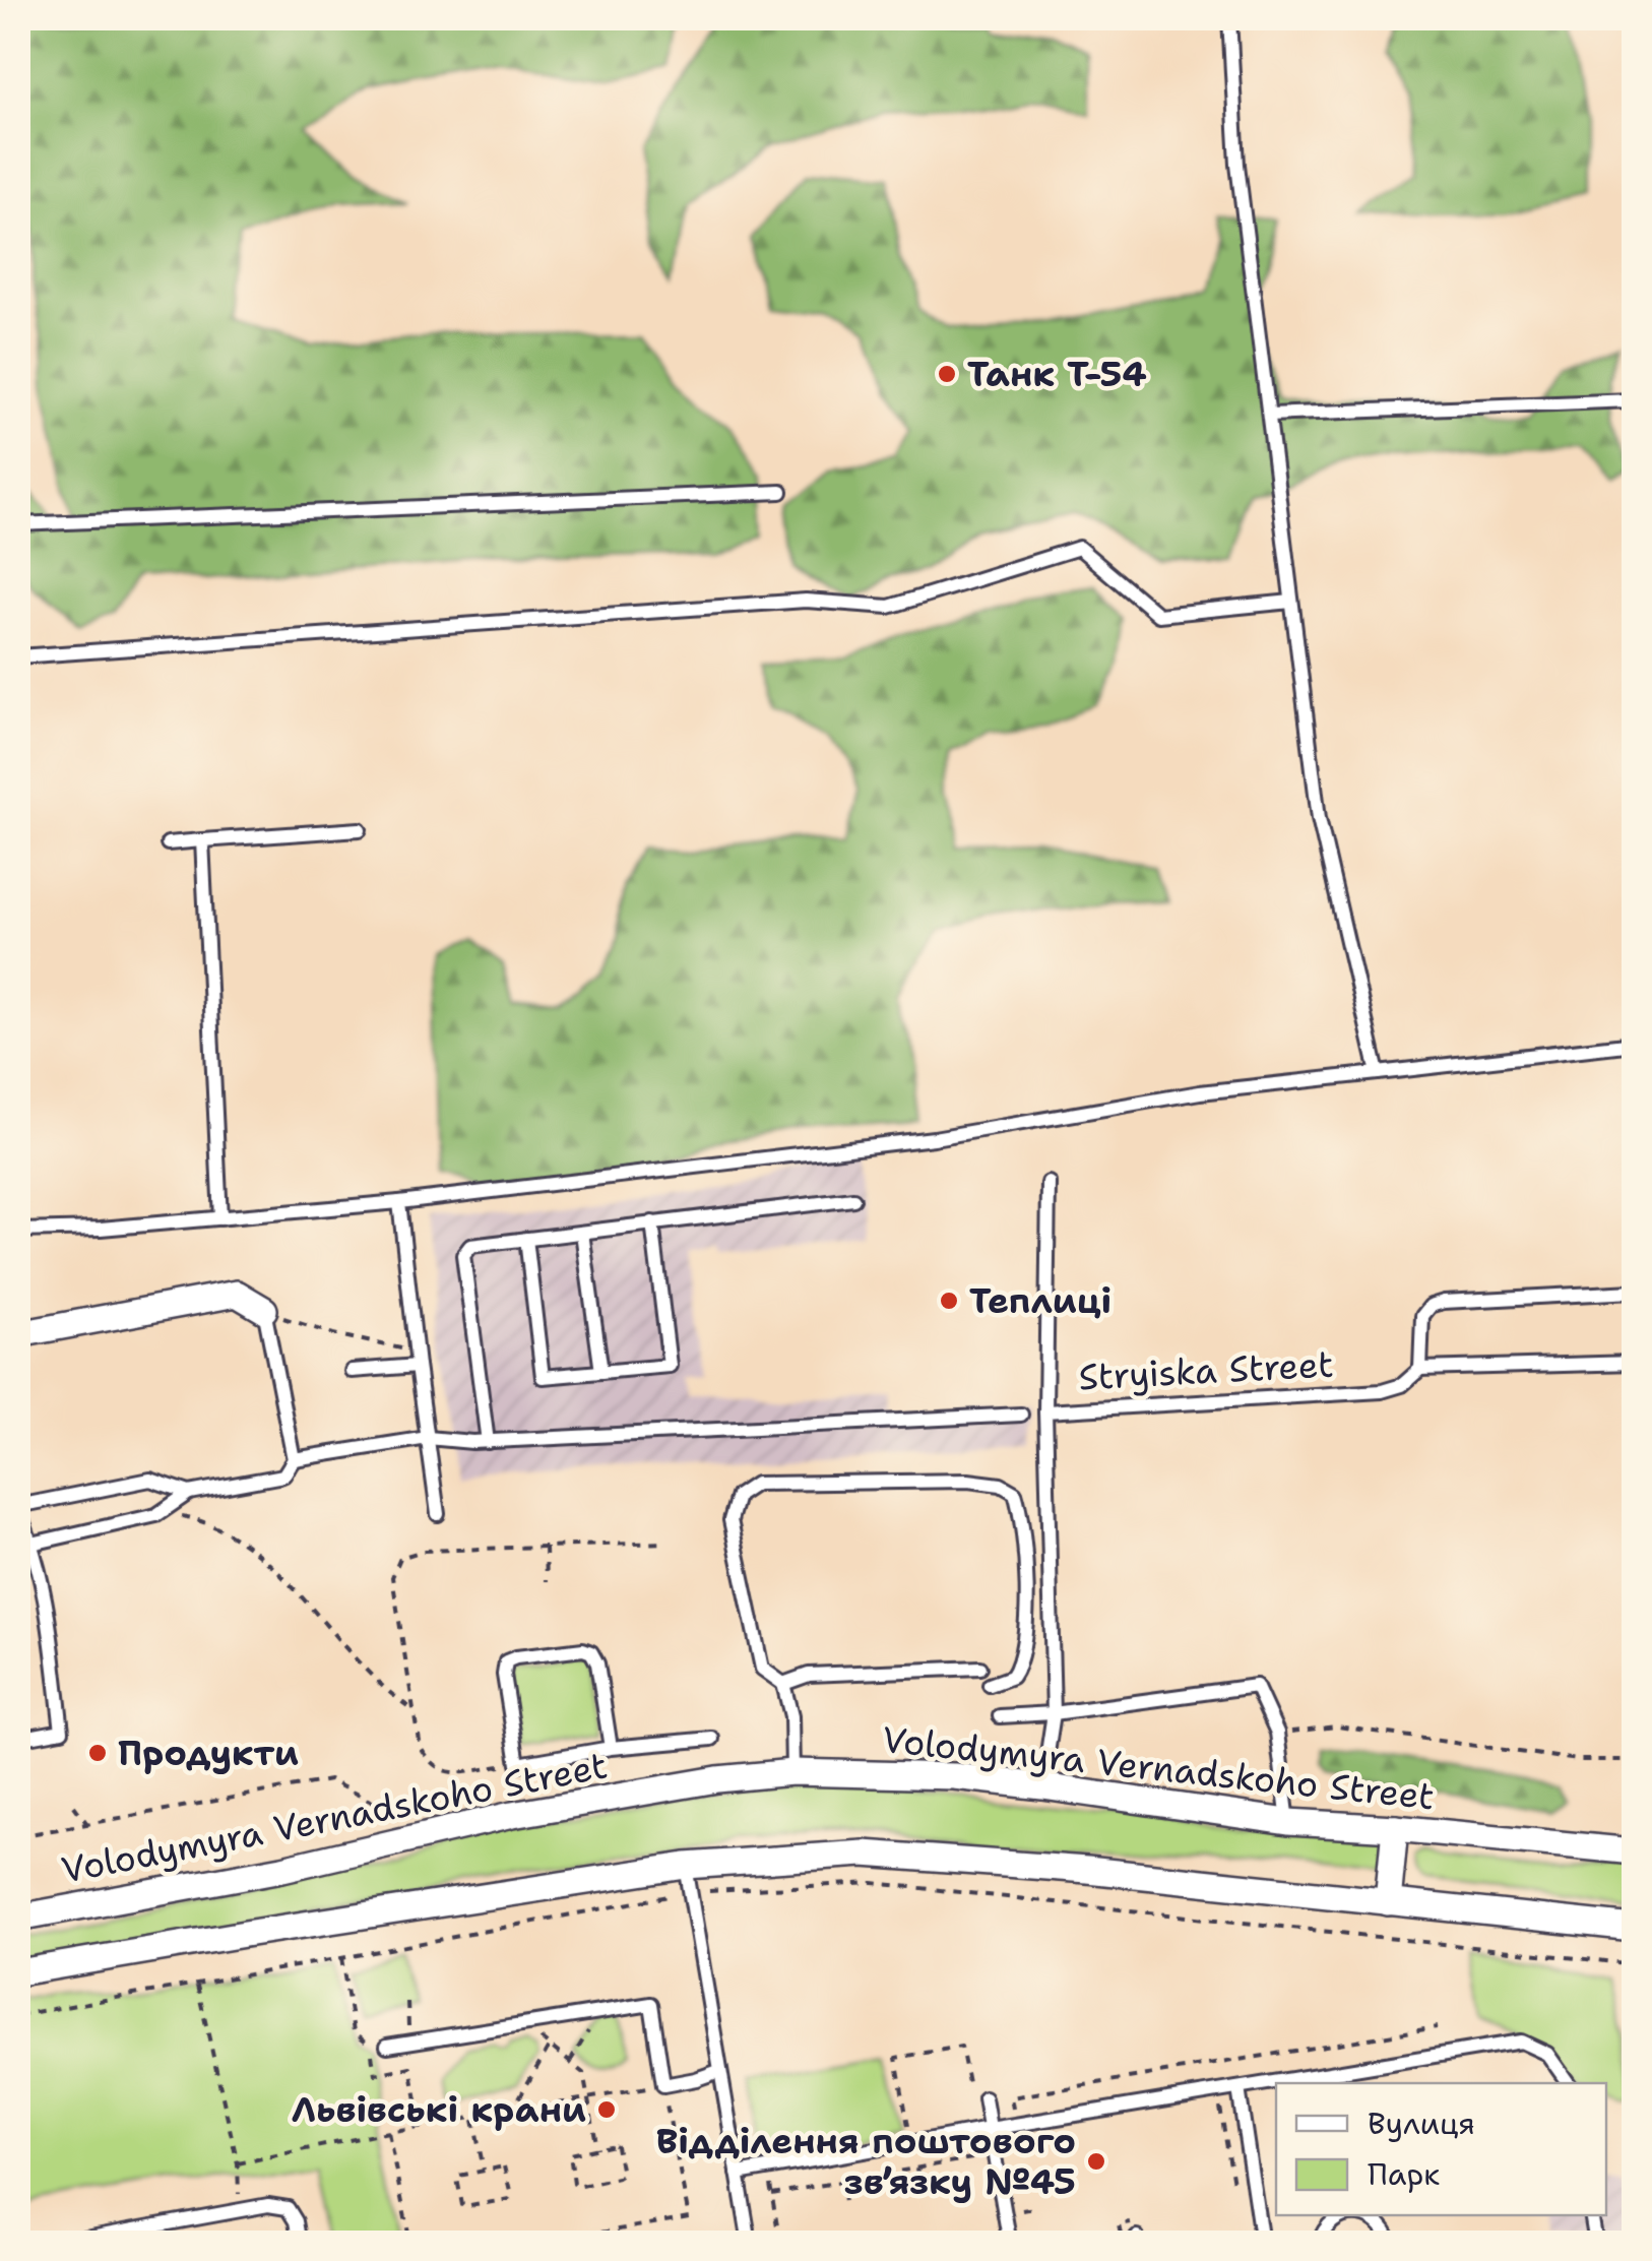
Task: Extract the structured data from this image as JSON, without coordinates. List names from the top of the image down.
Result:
{
  "streets": {
    "street": ["Volodymyra Vernadskoho Street"],
    "lane": ["Stryiska Street"]
  },
  "crossings": [
    ["Stryiska Street", "Volodymyra Vernadskoho Street"]
  ],
  "places": [
    "Танк Т-54",
    "Теплиці",
    "Продукти",
    "Львівські крани",
    "Відділення поштового зв’язку №45"
  ],
  "legend": ["Вулиця", "Парк"]
}
